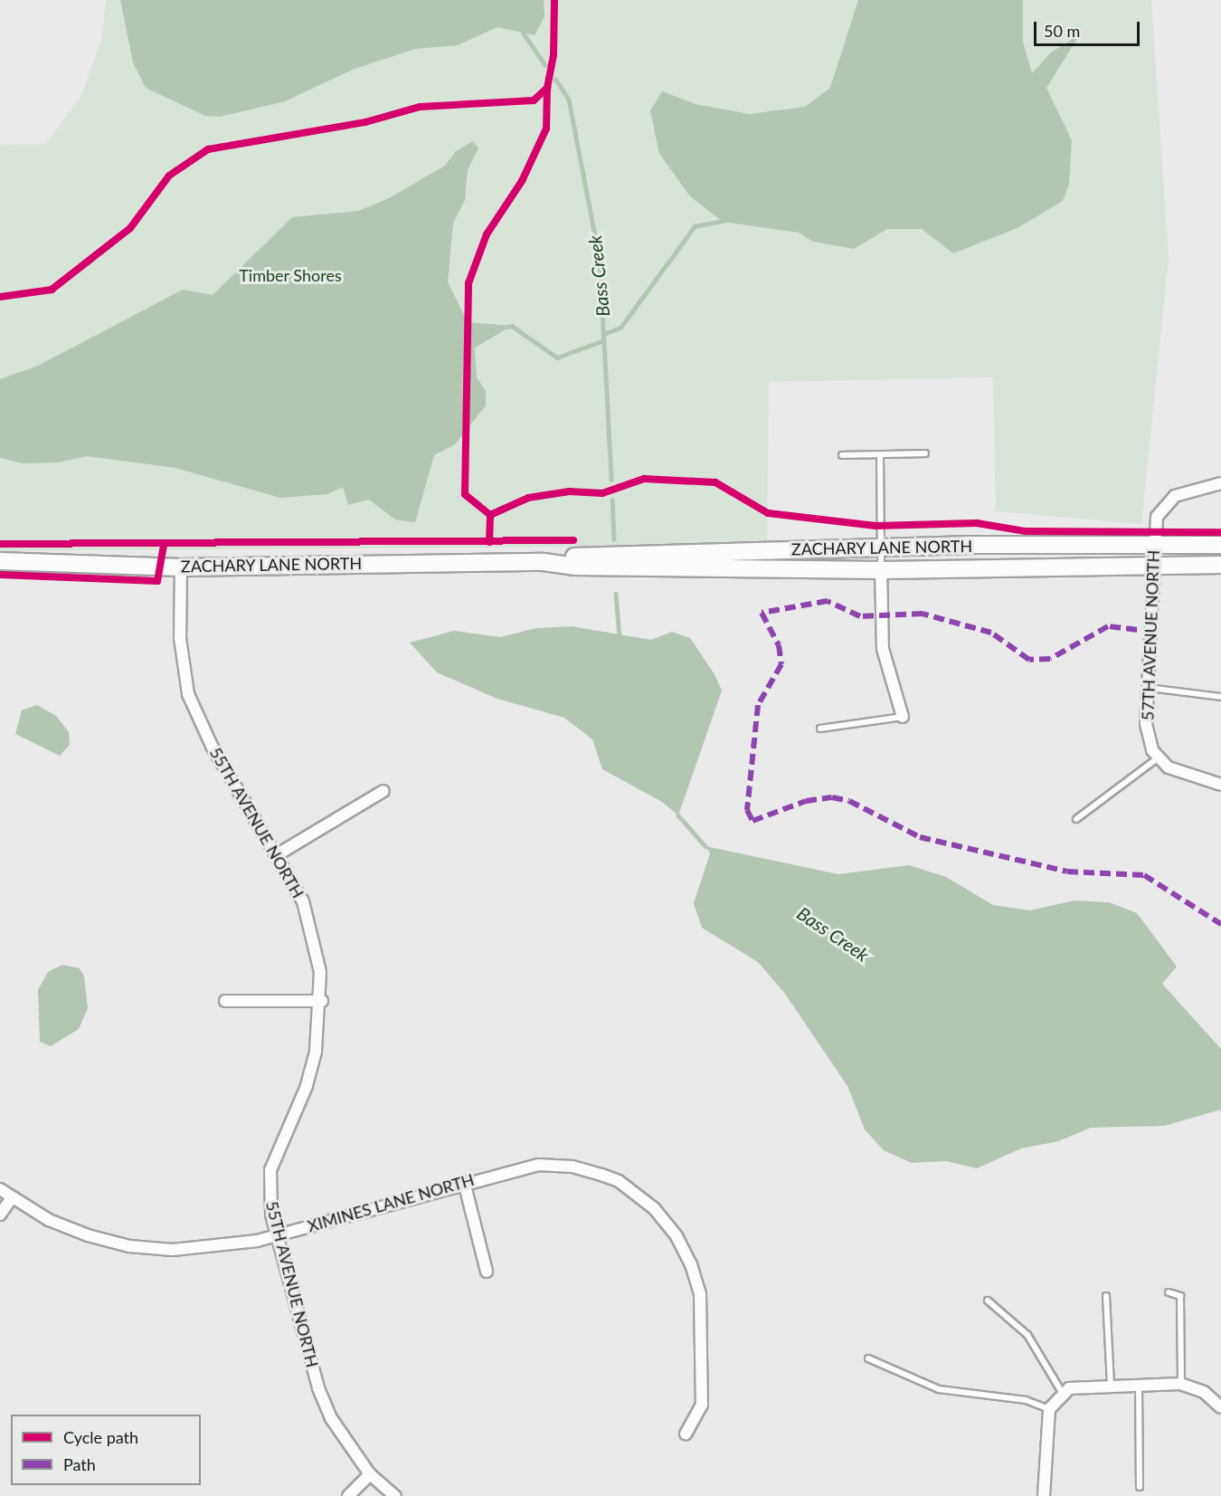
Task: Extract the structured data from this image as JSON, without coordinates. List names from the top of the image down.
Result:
{
  "streets": {
    "street": [
      "ZACHARY LANE NORTH",
      "57TH AVENUE NORTH",
      "55TH AVENUE NORTH",
      "XIMINES LANE NORTH"
    ]
  },
  "crossings": [
    ["ZACHARY LANE NORTH", "57TH AVENUE NORTH"],
    ["ZACHARY LANE NORTH", "55TH AVENUE NORTH"],
    ["55TH AVENUE NORTH", "XIMINES LANE NORTH"]
  ],
  "water": ["Bass Creek"],
  "parks": ["Timber Shores"],
  "legend": ["Cycle path", "Path"],
  "scale_bar": "50 m"
}
